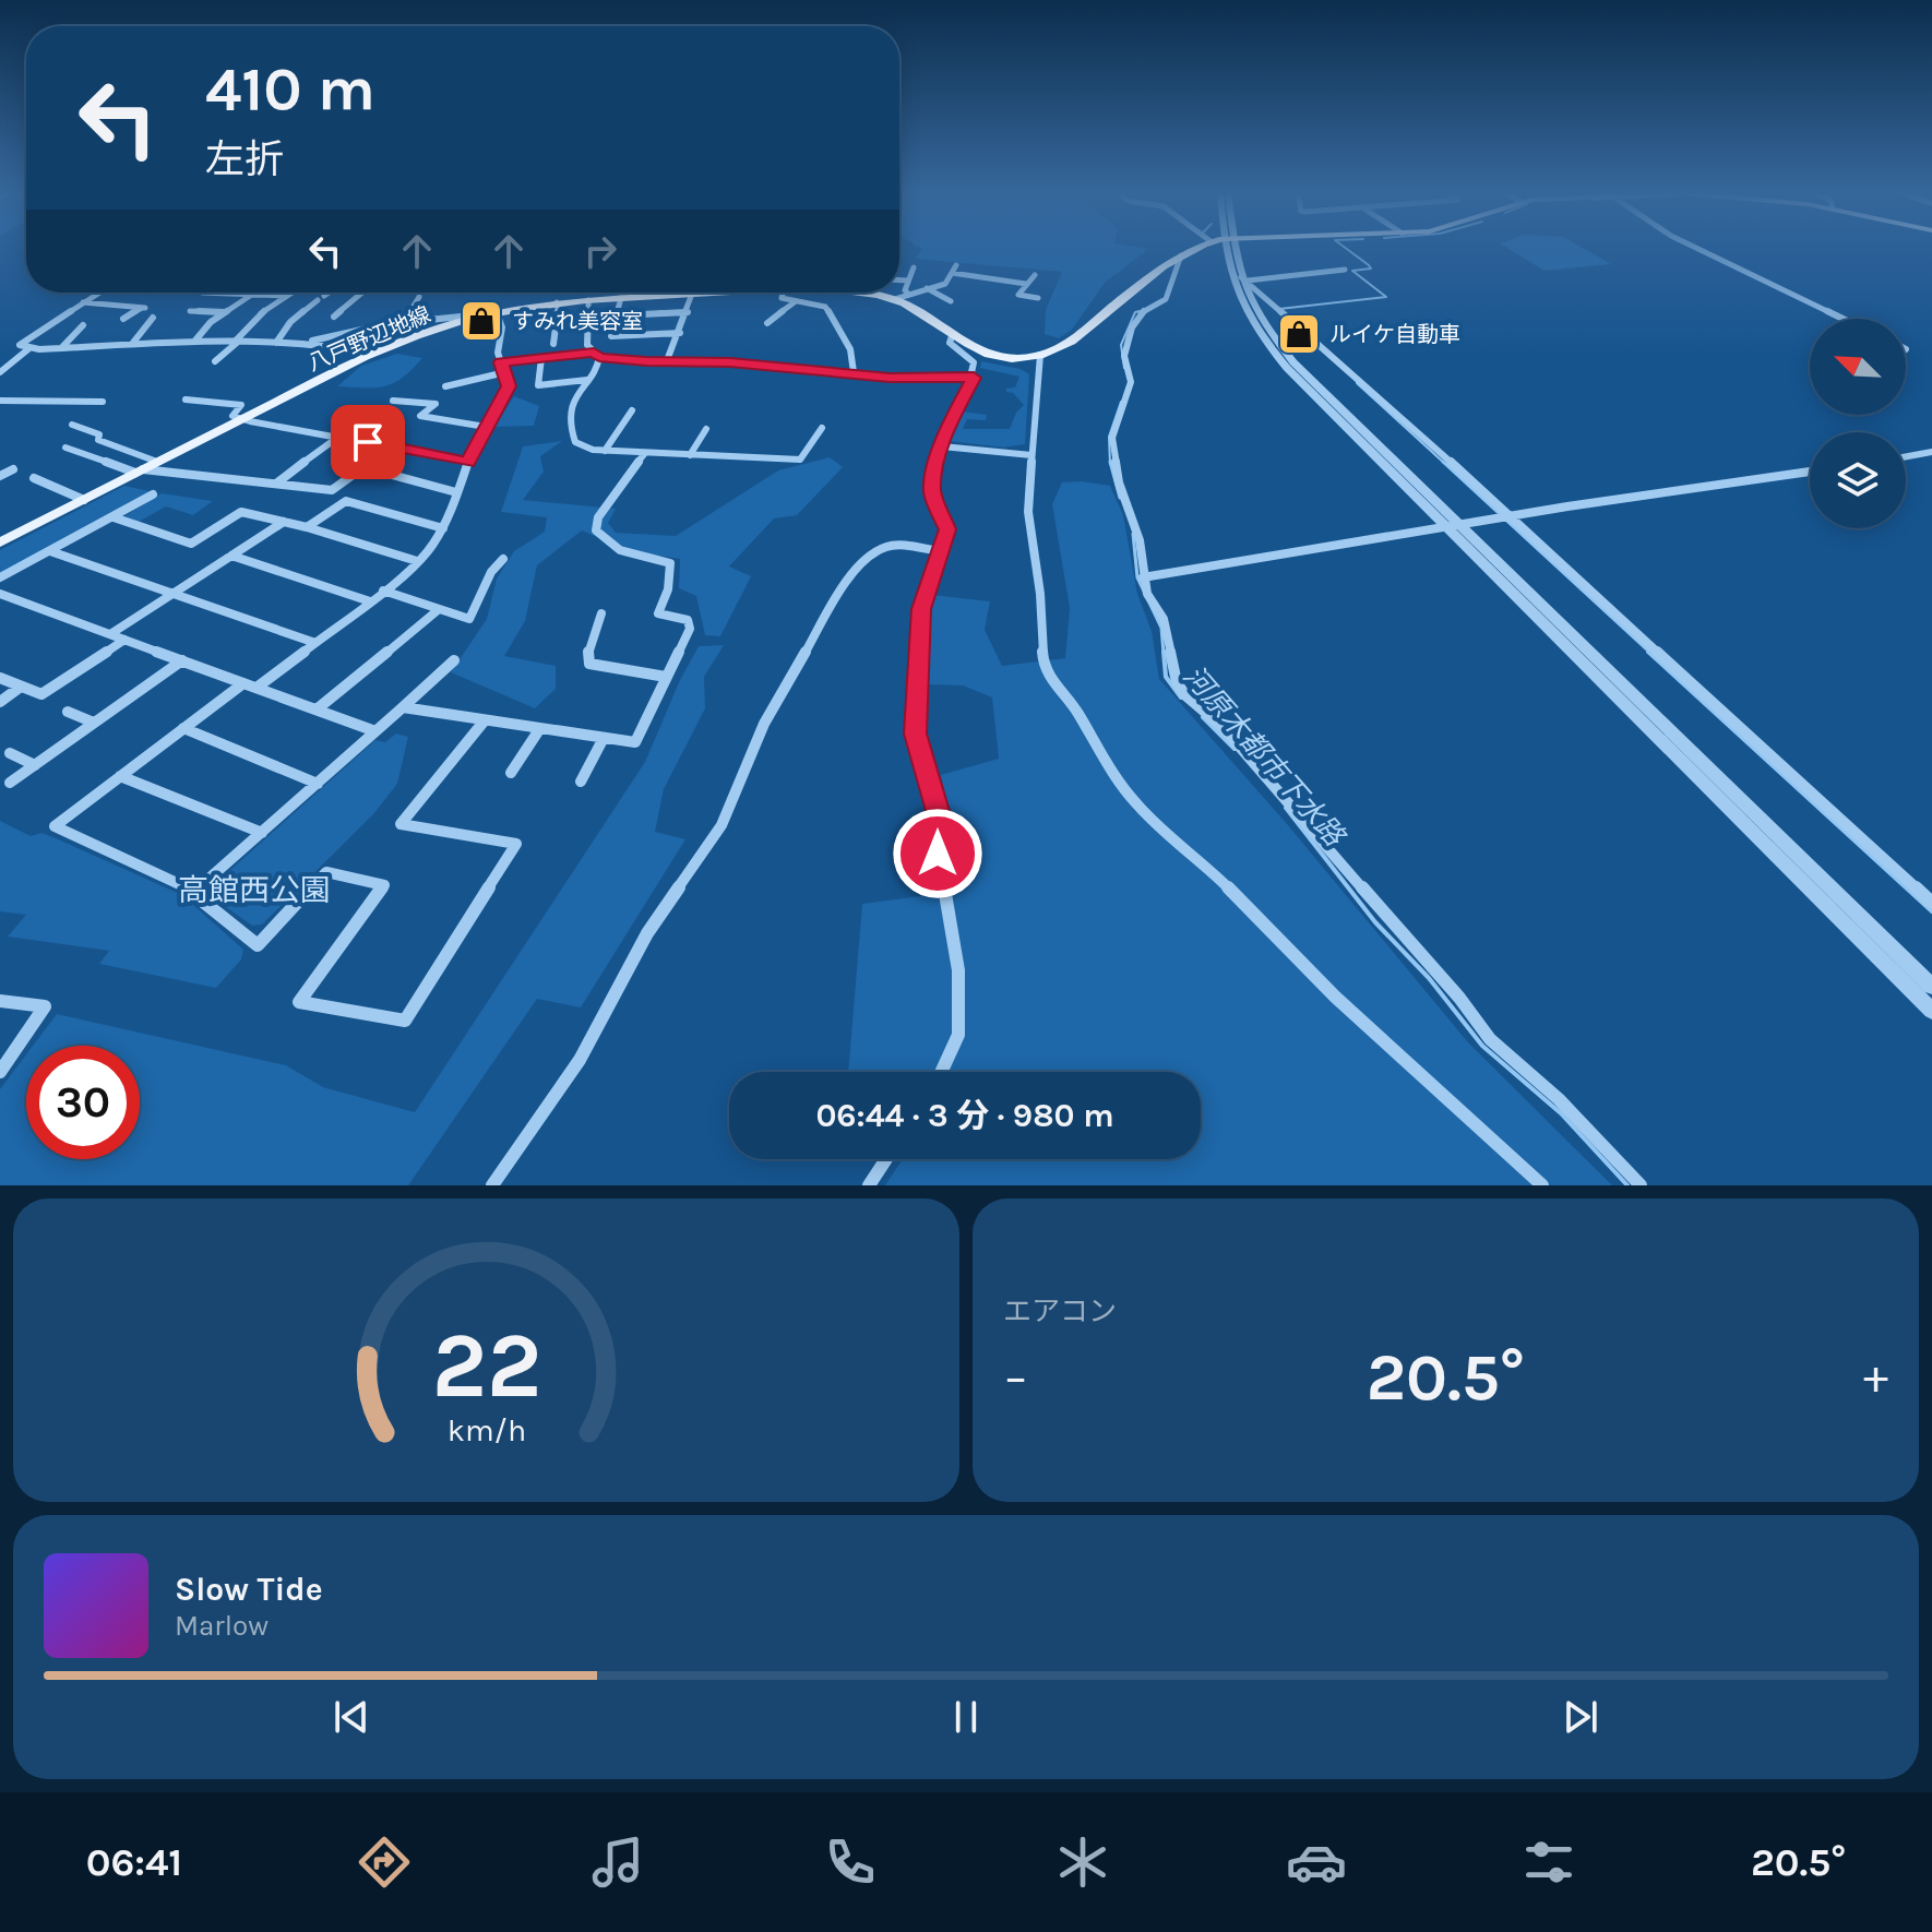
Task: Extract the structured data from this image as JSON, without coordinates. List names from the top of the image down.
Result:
{
  "streets": {
    "main road": ["八戸野辺地線"]
  },
  "water": ["河原木都市下水路"],
  "parks": ["高館西公園"],
  "places": {
    "shop": ["すみれ美容室", "ルイケ自動車"]
  },
  "north": "top left",
  "page": {
    "turn": ["410 m", "左折"],
    "limit": "30",
    "trip": "06:44 · 3 分 · 980 m",
    "tile": "エアコン",
    "heat": ["−", "20.5°", "+"],
    "song": ["Slow Tide", "Marlow"],
    "tabs": ["06:41", "20.5°"],
    "gauge": ["22", "km/h"]
  }
}
